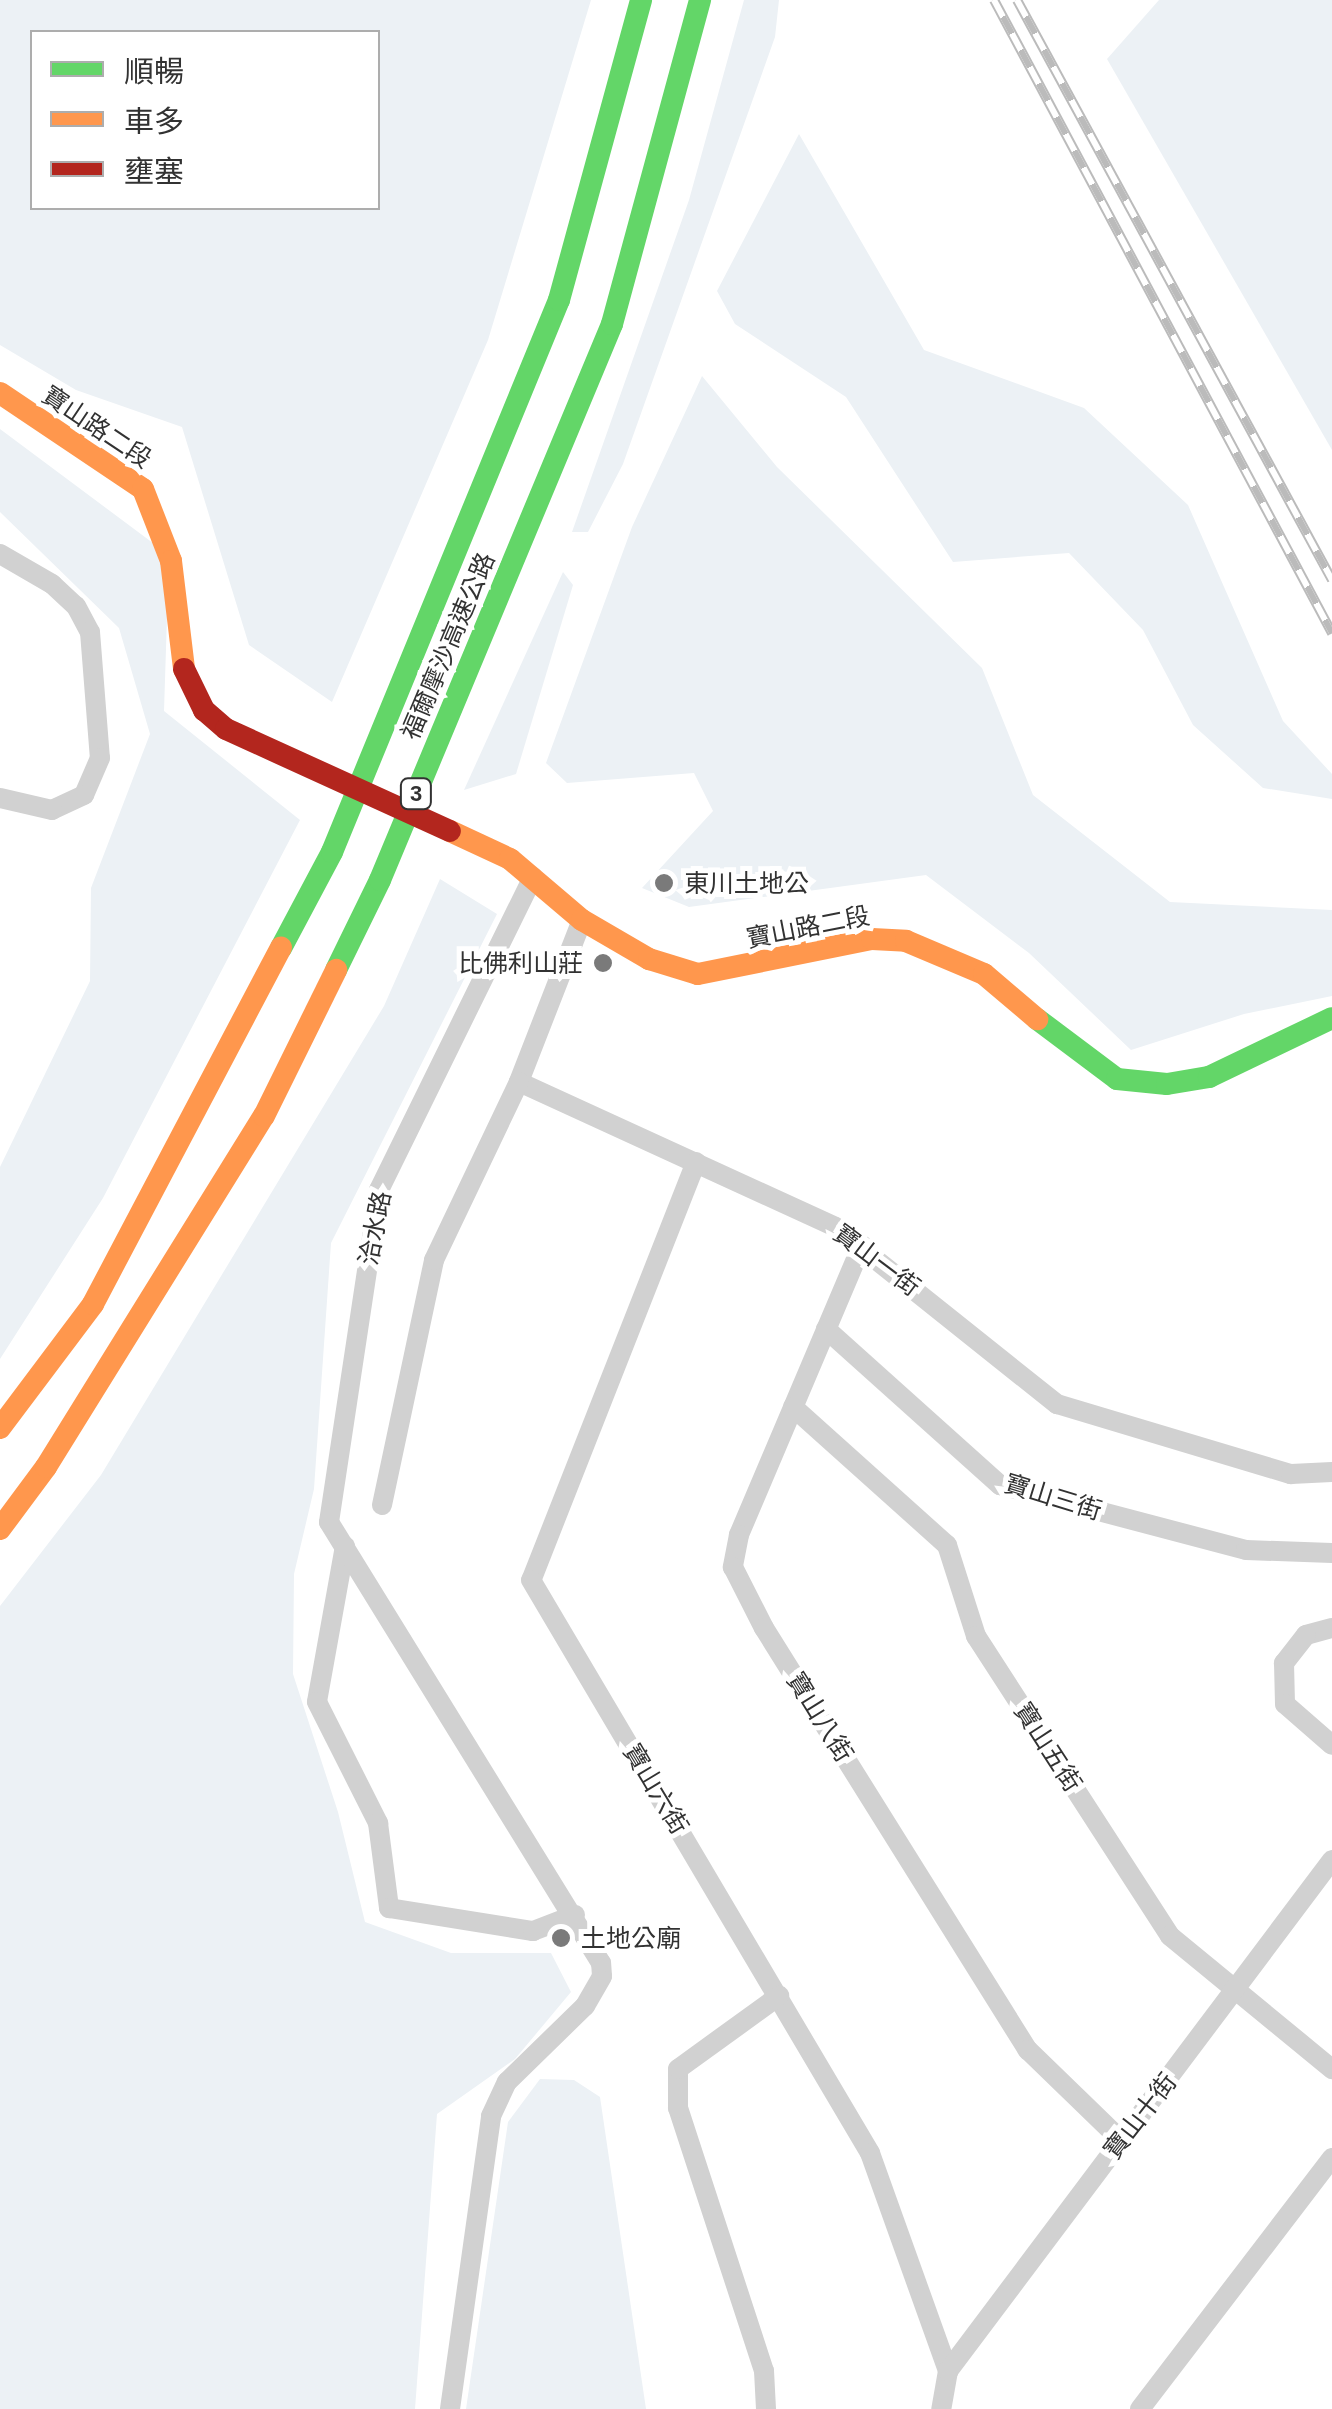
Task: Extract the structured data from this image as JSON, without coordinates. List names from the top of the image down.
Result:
{
  "streets": {
    "main road": ["寶山路二段", "福爾摩沙高速公路", "3"],
    "street": [
      "洽水路",
      "寶山一街",
      "寶山三街",
      "寶山八街",
      "寶山五街",
      "寶山六街",
      "寶山十街"
    ]
  },
  "crossings": [
    ["寶山路二段", "洽水路"],
    ["寶山一街", "寶山八街"],
    ["寶山一街", "寶山六街"],
    ["寶山三街", "寶山八街"],
    ["寶山八街", "寶山五街"],
    ["寶山八街", "寶山十街"],
    ["寶山五街", "寶山十街"],
    ["寶山六街", "寶山十街"]
  ],
  "places": ["東川土地公", "比佛利山莊", "土地公廟"],
  "legend": ["順暢", "車多", "壅塞"]
}
